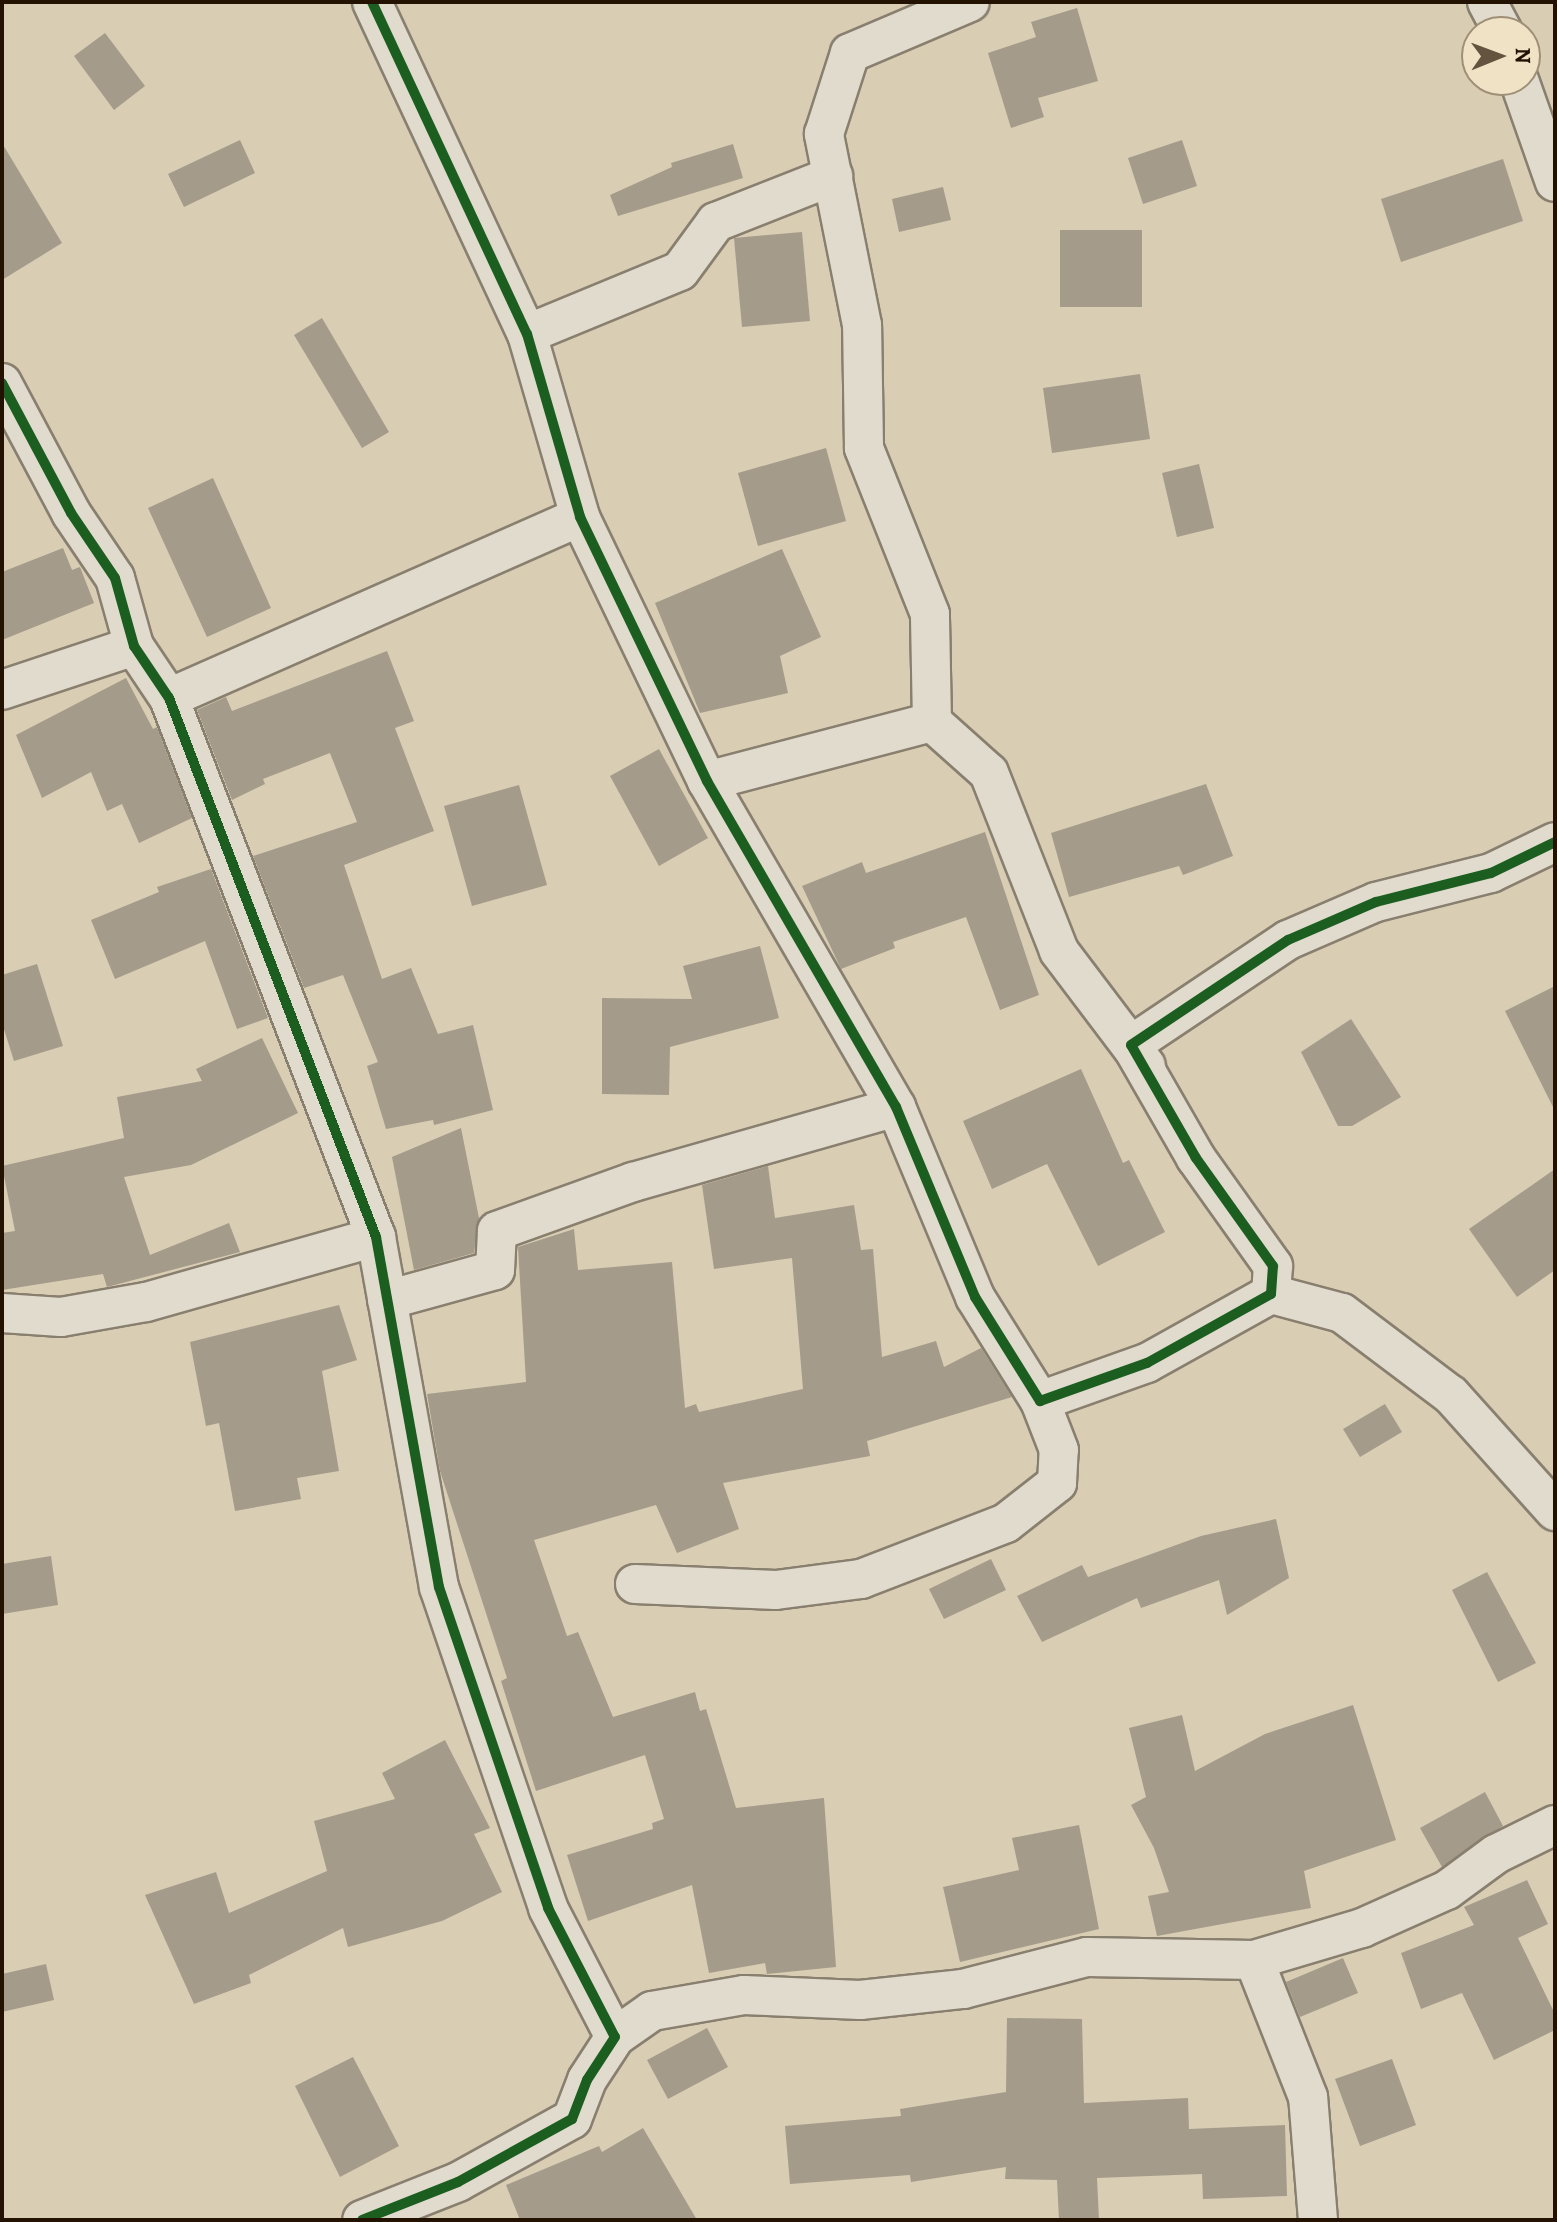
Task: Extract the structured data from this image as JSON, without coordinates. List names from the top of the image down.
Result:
{
  "north": "right"
}
